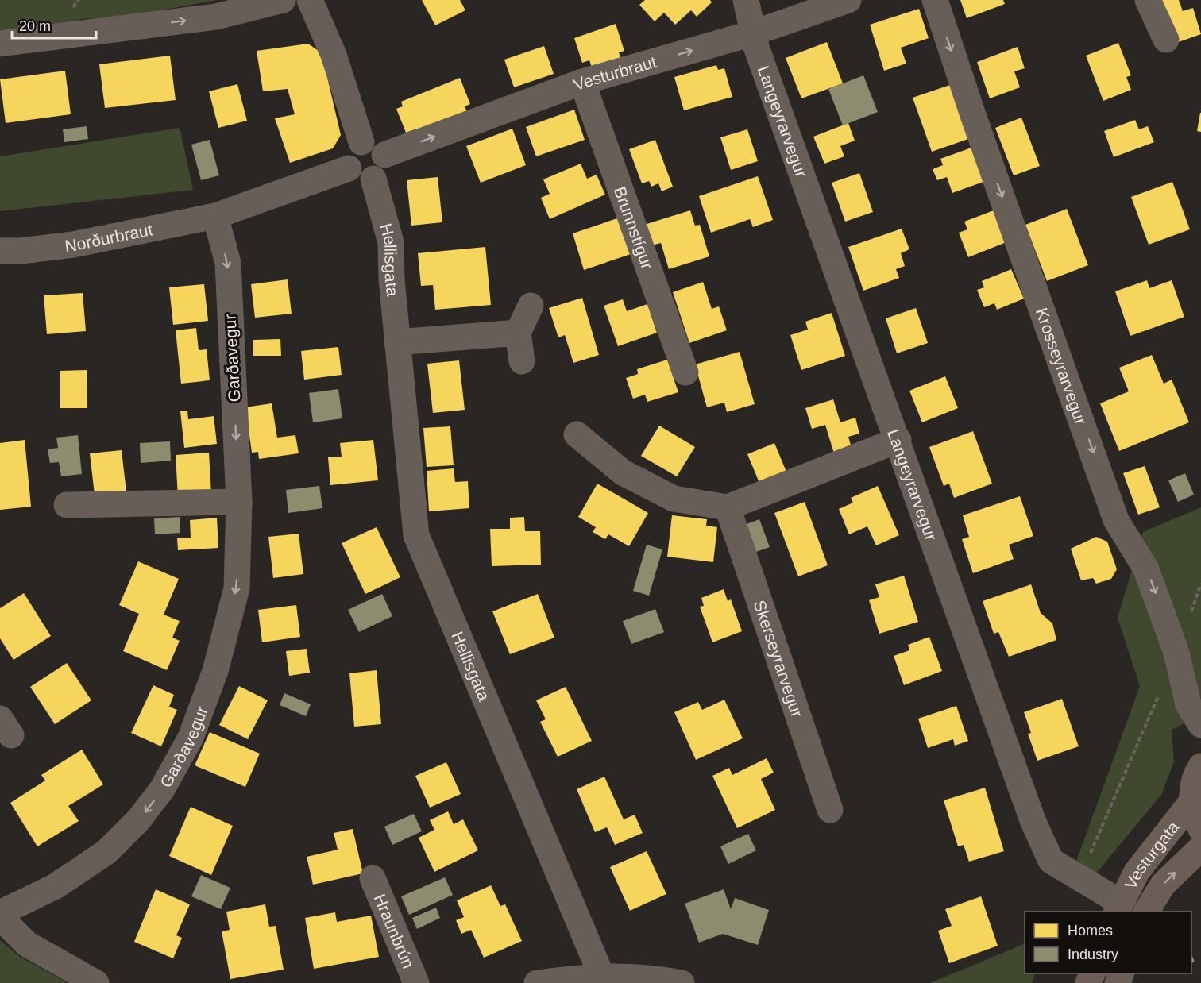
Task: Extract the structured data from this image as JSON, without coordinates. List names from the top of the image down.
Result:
{
  "streets": {
    "main road": ["Vesturgata"],
    "street": [
      "Vesturbraut",
      "Langeyrarvegur",
      "Brunnstígur",
      "Norðurbraut",
      "Hellisgata",
      "Garðavegur",
      "Krosseyrarvegur",
      "Skerseyrarvegur",
      "Hraunbrún"
    ]
  },
  "crossings": [
    ["Vesturbraut", "Langeyrarvegur"],
    ["Vesturbraut", "Brunnstígur"],
    ["Vesturbraut", "Hellisgata"],
    ["Langeyrarvegur", "Vesturgata"],
    ["Norðurbraut", "Garðavegur"]
  ],
  "one_way": ["Vesturbraut", "Garðavegur", "Krosseyrarvegur"],
  "legend": ["Homes", "Industry"],
  "scale_bar": "20 m"
}
